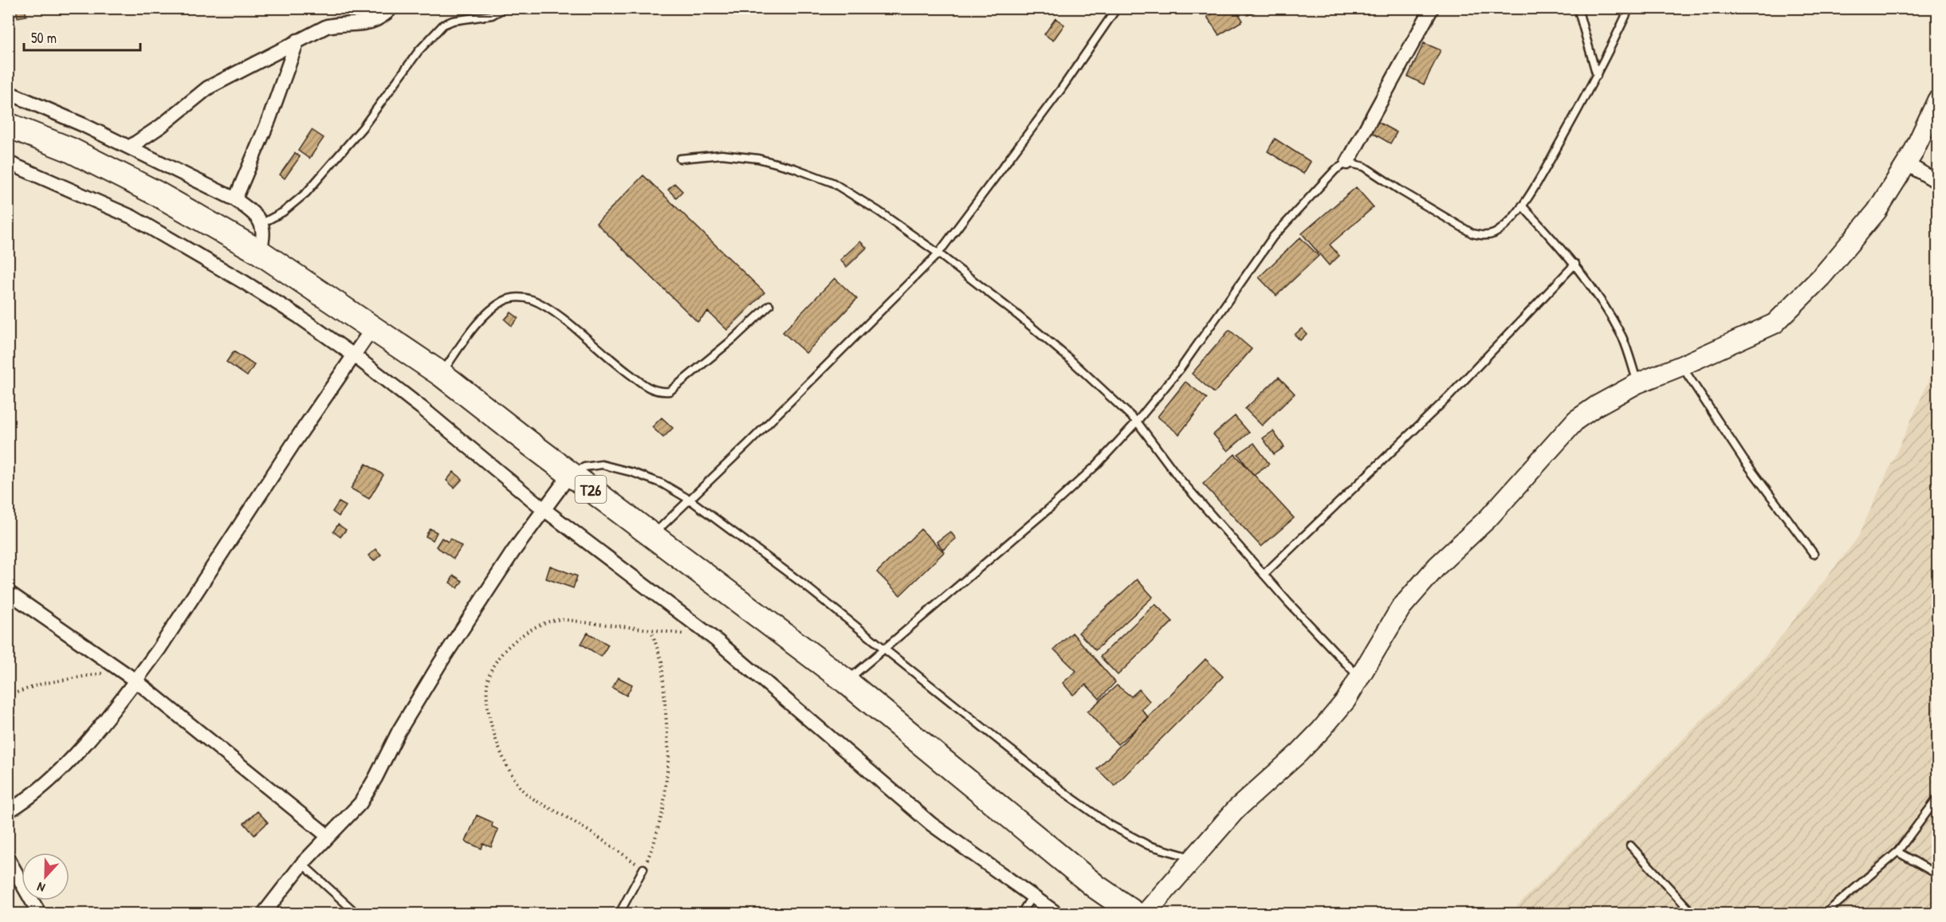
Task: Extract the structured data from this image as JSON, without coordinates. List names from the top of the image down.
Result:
{
  "streets": {
    "highway": ["T26"]
  },
  "scale_bar": "50 m",
  "north": "bottom"
}
